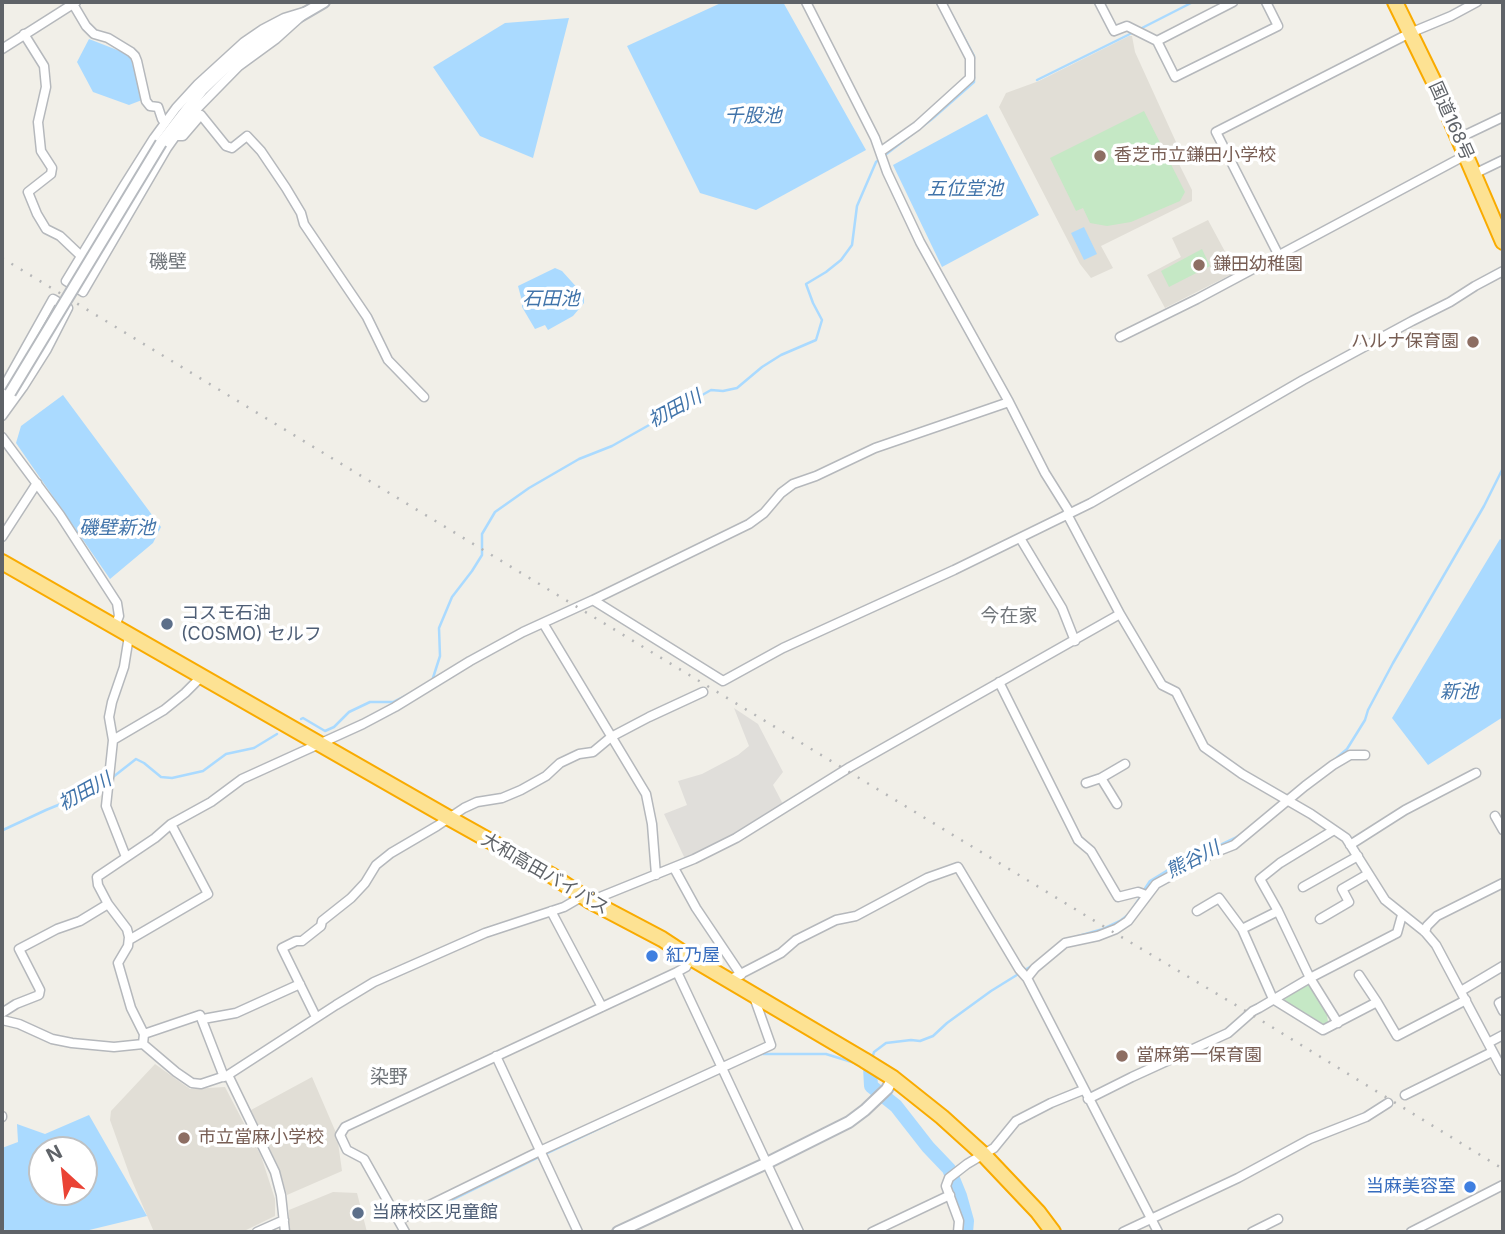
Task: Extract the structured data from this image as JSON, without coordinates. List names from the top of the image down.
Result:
{
  "streets": {
    "highway": ["国道168号", "大和高田バイパス"]
  },
  "districts": ["磯壁", "今在家", "染野"],
  "water": [
    "千股池",
    "五位堂池",
    "石田池",
    "初田川",
    "磯壁新池",
    "新池",
    "熊谷川"
  ],
  "places": [
    "香芝市立鎌田小学校",
    "鎌田幼稚園",
    "ハルナ保育園",
    "コスモ石油 (COSMO) セルフ",
    "紅乃屋",
    "當麻第一保育園",
    "市立當麻小学校",
    "当麻美容室",
    "当麻校区児童館"
  ],
  "north": "top left"
}
